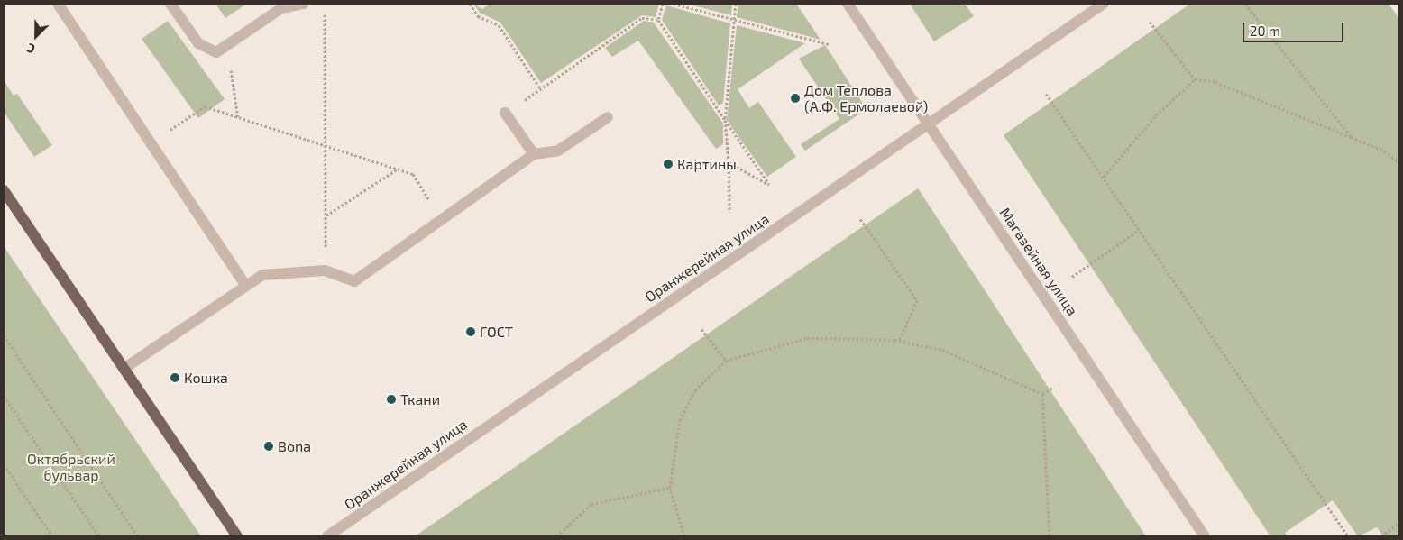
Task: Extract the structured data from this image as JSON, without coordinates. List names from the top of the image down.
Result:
{
  "streets": {
    "street": ["Оранжерейная улица", "Магазейная улица"]
  },
  "crossings": [
    ["Оранжерейная улица", "Магазейная улица"]
  ],
  "parks": ["Октябрьский бульвар"],
  "places": [
    "Дом Теплова (А.Ф. Ермолаевой)",
    "Картины",
    "ГОСТ",
    "Кошка",
    "Ткани",
    "Bona"
  ],
  "scale_bar": "20 m",
  "north": "bottom left"
}
